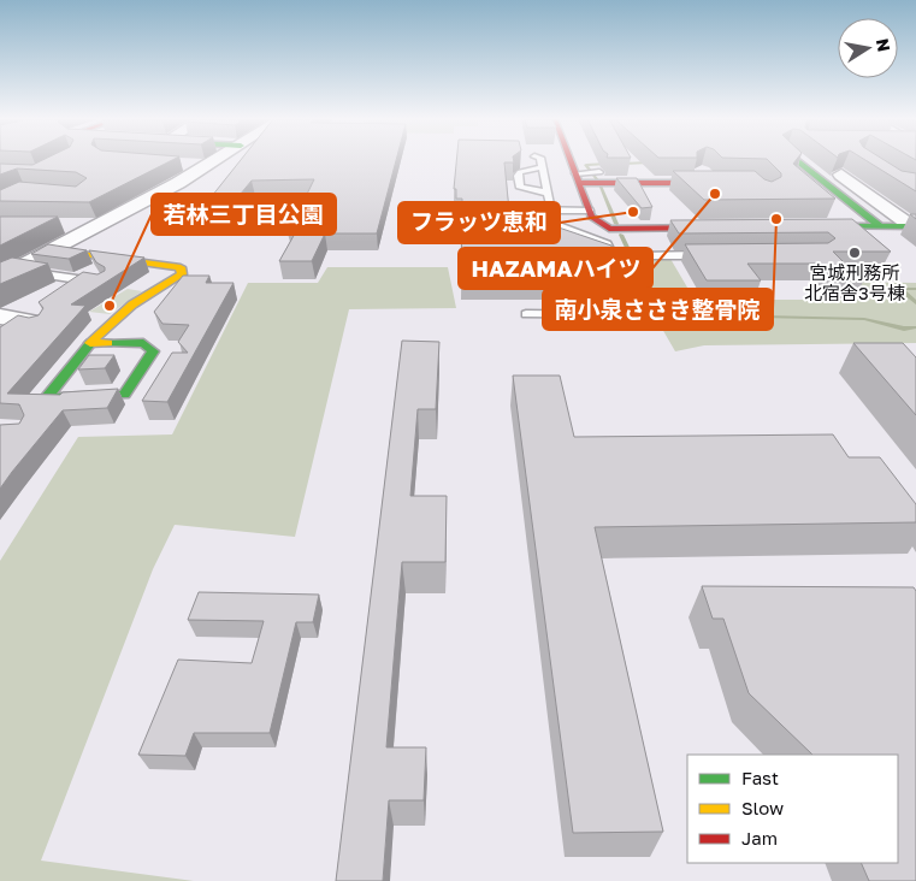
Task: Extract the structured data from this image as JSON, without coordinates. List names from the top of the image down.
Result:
{
  "places": [
    "HAZAMAハイツ",
    "フラッツ恵和",
    "南小泉ささき整骨院",
    "宮城刑務所 北宿舎3号棟",
    "若林三丁目公園"
  ],
  "legend": ["Fast", "Slow", "Jam"],
  "north": "right"
}
